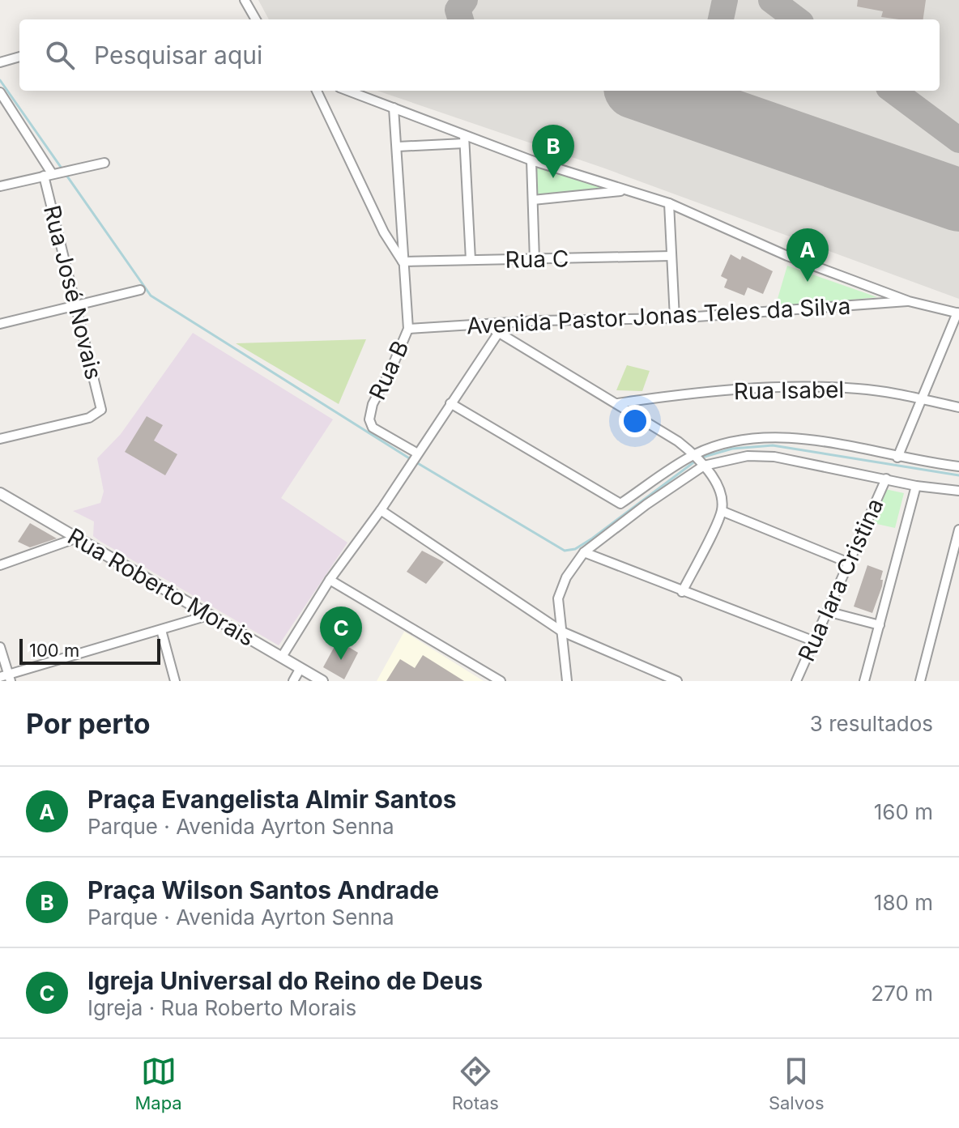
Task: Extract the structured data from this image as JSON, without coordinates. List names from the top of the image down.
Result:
{
  "streets": {
    "street": [
      "Rua C",
      "Rua José Novais",
      "Avenida Pastor Jonas Teles da Silva",
      "Rua B",
      "Rua Isabel",
      "Rua Iara Cristina",
      "Rua Roberto Morais"
    ]
  },
  "crossings": [
    ["Rua C", "Rua B"],
    ["Avenida Pastor Jonas Teles da Silva", "Rua B"]
  ],
  "scale_bar": "100 m",
  "page": {
    "search": "Pesquisar aqui",
    "pins": ["B", "A", "C"],
    "scale": "100 m",
    "heading": ["Por perto", "3 resultados"],
    "list": [
      {
        "mark": "A",
        "name": "Praça Evangelista Almir Santos",
        "note": "Parque · Avenida Ayrton Senna",
        "value": "160 m"
      },
      {
        "mark": "B",
        "name": "Praça Wilson Santos Andrade",
        "note": "Parque · Avenida Ayrton Senna",
        "value": "180 m"
      },
      {
        "mark": "C",
        "name": "Igreja Universal do Reino de Deus",
        "note": "Igreja · Rua Roberto Morais",
        "value": "270 m"
      }
    ],
    "nav": ["Mapa", "Rotas", "Salvos"]
  }
}
